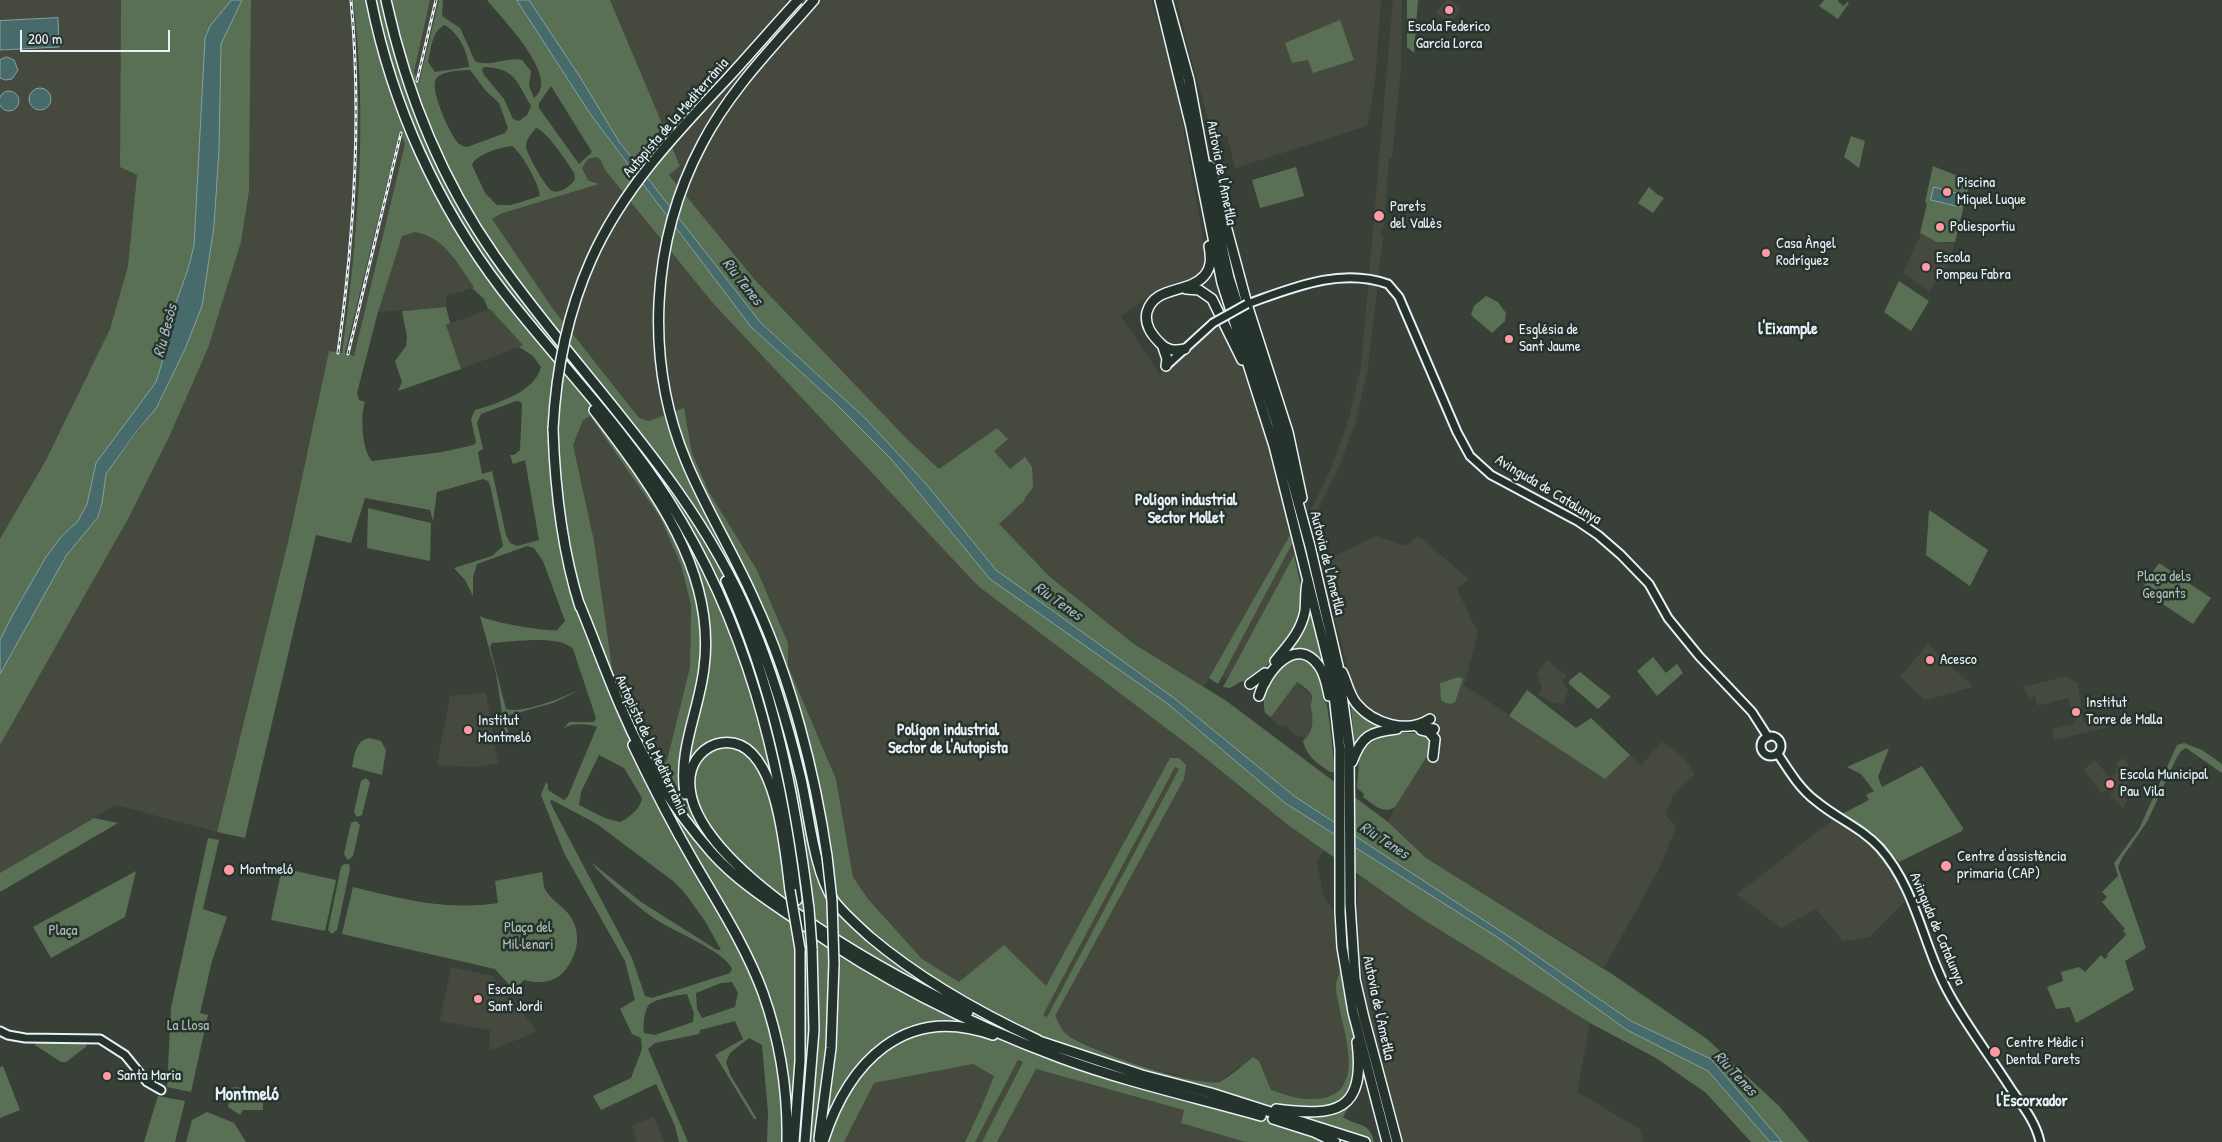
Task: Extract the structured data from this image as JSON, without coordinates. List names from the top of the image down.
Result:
{
  "streets": {
    "highway": ["Autopista de la Mediterrània", "Autovia de l'Ametlla"],
    "street": ["Avinguda de Catalunya"]
  },
  "districts": [
    "l'Eixample",
    "Polígon industrial Sector Mollet",
    "Polígon industrial Sector de l'Autopista",
    "Montmeló",
    "l'Escorxador"
  ],
  "water": ["Riu Tenes", "Riu Besòs"],
  "parks": [
    "Plaça dels Gegants",
    "Plaça del Mil·lenari",
    "Plaça",
    "La Llosa"
  ],
  "places": [
    "Escola Federico García Lorca",
    "Piscina Miquel Luque",
    "Parets del Vallès",
    "Poliesportiu",
    "Casa Àngel Rodríguez",
    "Escola Pompeu Fabra",
    "Església de Sant Jaume",
    "Acesco",
    "Institut Torre de Malla",
    "Institut Montmeló",
    "Escola Municipal Pau Vila",
    "Centre d'assistència primaria (CAP)",
    "Montmeló",
    "Escola Sant Jordi",
    "Centre Mèdic i Dental Parets",
    "Santa Maria"
  ],
  "scale_bar": "200 m"
}
